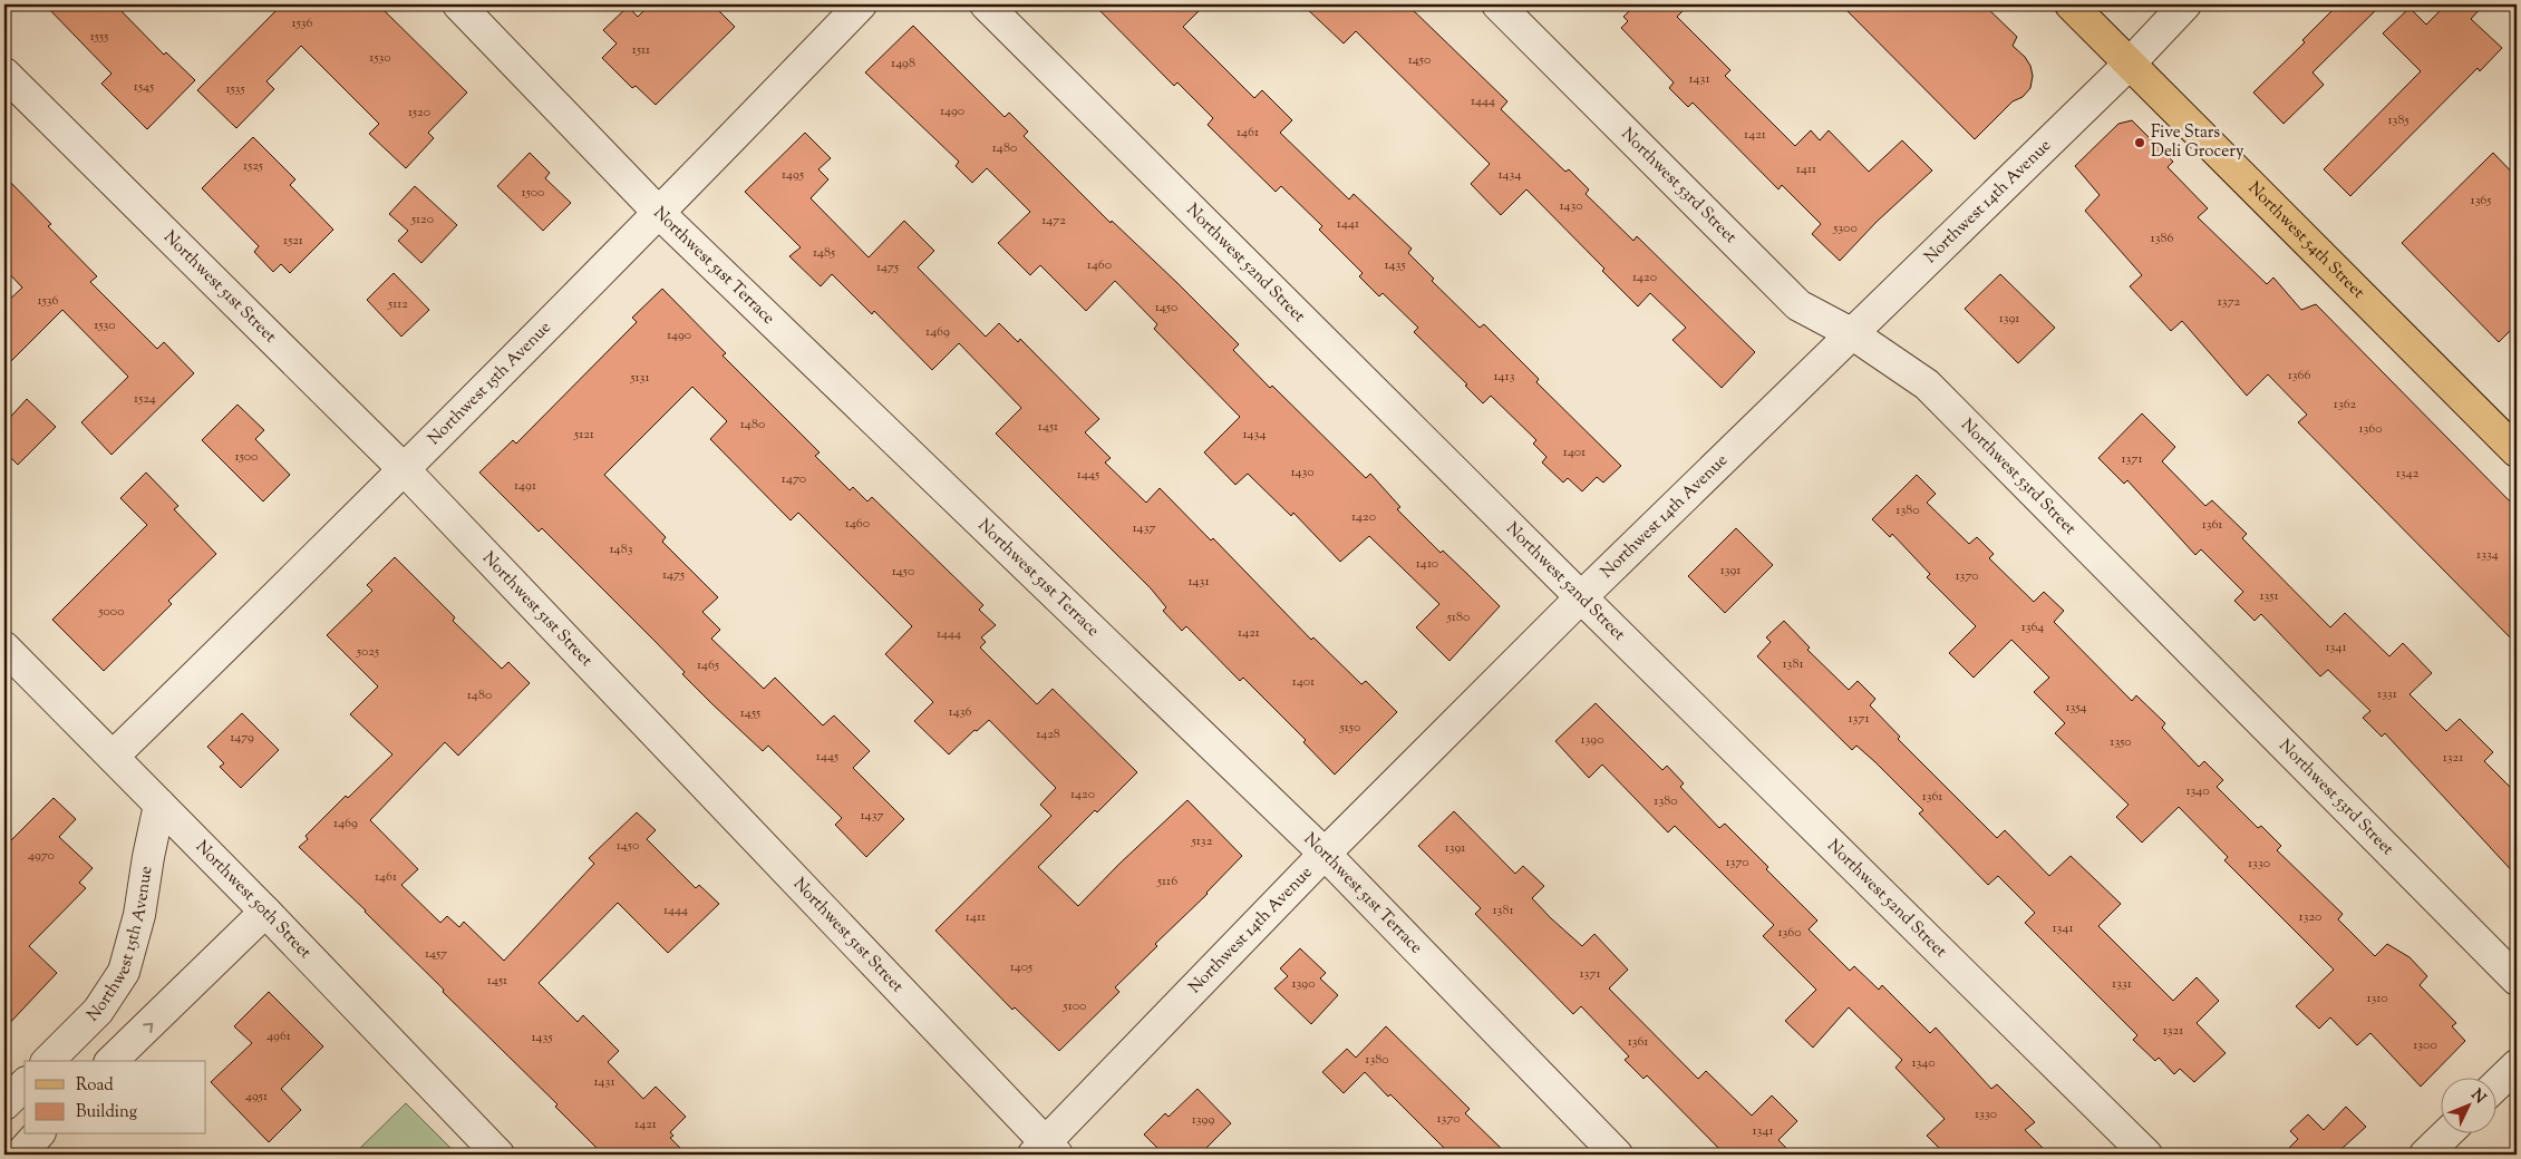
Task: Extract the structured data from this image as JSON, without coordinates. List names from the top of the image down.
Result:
{
  "streets": {
    "main road": ["Northwest 54th Street"],
    "street": [
      "Northwest 53rd Street",
      "Northwest 14th Avenue",
      "Northwest 52nd Street",
      "Northwest 51st Terrace",
      "Northwest 51st Street",
      "Northwest 15th Avenue",
      "Northwest 50th Street"
    ]
  },
  "crossings": [
    ["Northwest 53rd Street", "Northwest 14th Avenue"],
    ["Northwest 14th Avenue", "Northwest 54th Street"],
    ["Northwest 14th Avenue", "Northwest 52nd Street"],
    ["Northwest 14th Avenue", "Northwest 51st Terrace"],
    ["Northwest 14th Avenue", "Northwest 51st Street"],
    ["Northwest 51st Terrace", "Northwest 15th Avenue"],
    ["Northwest 51st Street", "Northwest 15th Avenue"],
    ["Northwest 15th Avenue", "Northwest 50th Street"]
  ],
  "places": ["Five Stars Deli Grocery"],
  "house_numbers": [
    "1536",
    "1555",
    "1511",
    "1530",
    "1450",
    "1498",
    "1431",
    "1545",
    "1535",
    "1444",
    "1490",
    "1520",
    "1385",
    "1461",
    "1421",
    "1480",
    "1525",
    "1411",
    "1495",
    "1434",
    "1500",
    "1365",
    "1430",
    "5120",
    "1472",
    "1441",
    "5300",
    "1386",
    "1521",
    "1485",
    "1460",
    "1435",
    "1475",
    "1420",
    "1536",
    "1372",
    "5112",
    "1450",
    "1391",
    "1530",
    "1469",
    "1490",
    "1366",
    "1413",
    "5131",
    "1524",
    "1362",
    "1480",
    "1451",
    "1360",
    "5121",
    "1434",
    "1401",
    "1500",
    "1371",
    "1430",
    "1342",
    "1445",
    "1470",
    "1491",
    "1380",
    "1420",
    "1460",
    "1361",
    "1437",
    "1483",
    "1334",
    "1410",
    "1391",
    "1450",
    "1475",
    "1370",
    "1431",
    "1351",
    "5000",
    "5180",
    "1364",
    "1421",
    "1444",
    "1341",
    "5025",
    "1381",
    "1465",
    "1401",
    "1331",
    "1480",
    "1354",
    "1436",
    "1455",
    "1371",
    "5150",
    "1428",
    "1479",
    "1390",
    "1350",
    "1445",
    "1321",
    "1340",
    "1420",
    "1361",
    "1380",
    "1437",
    "1469",
    "5132",
    "1450",
    "1391",
    "4970",
    "1370",
    "1330",
    "1461",
    "5116",
    "1444",
    "1381",
    "1411",
    "1320",
    "1341",
    "1360",
    "1457",
    "1405",
    "1371",
    "1451",
    "1390",
    "1331",
    "1310",
    "5100",
    "1321",
    "4961",
    "1435",
    "1361",
    "1300",
    "1380",
    "1340",
    "1431",
    "4951",
    "1330",
    "1370",
    "1399",
    "1421",
    "1341"
  ],
  "legend": ["Road", "Building"],
  "north": "top right"
}
